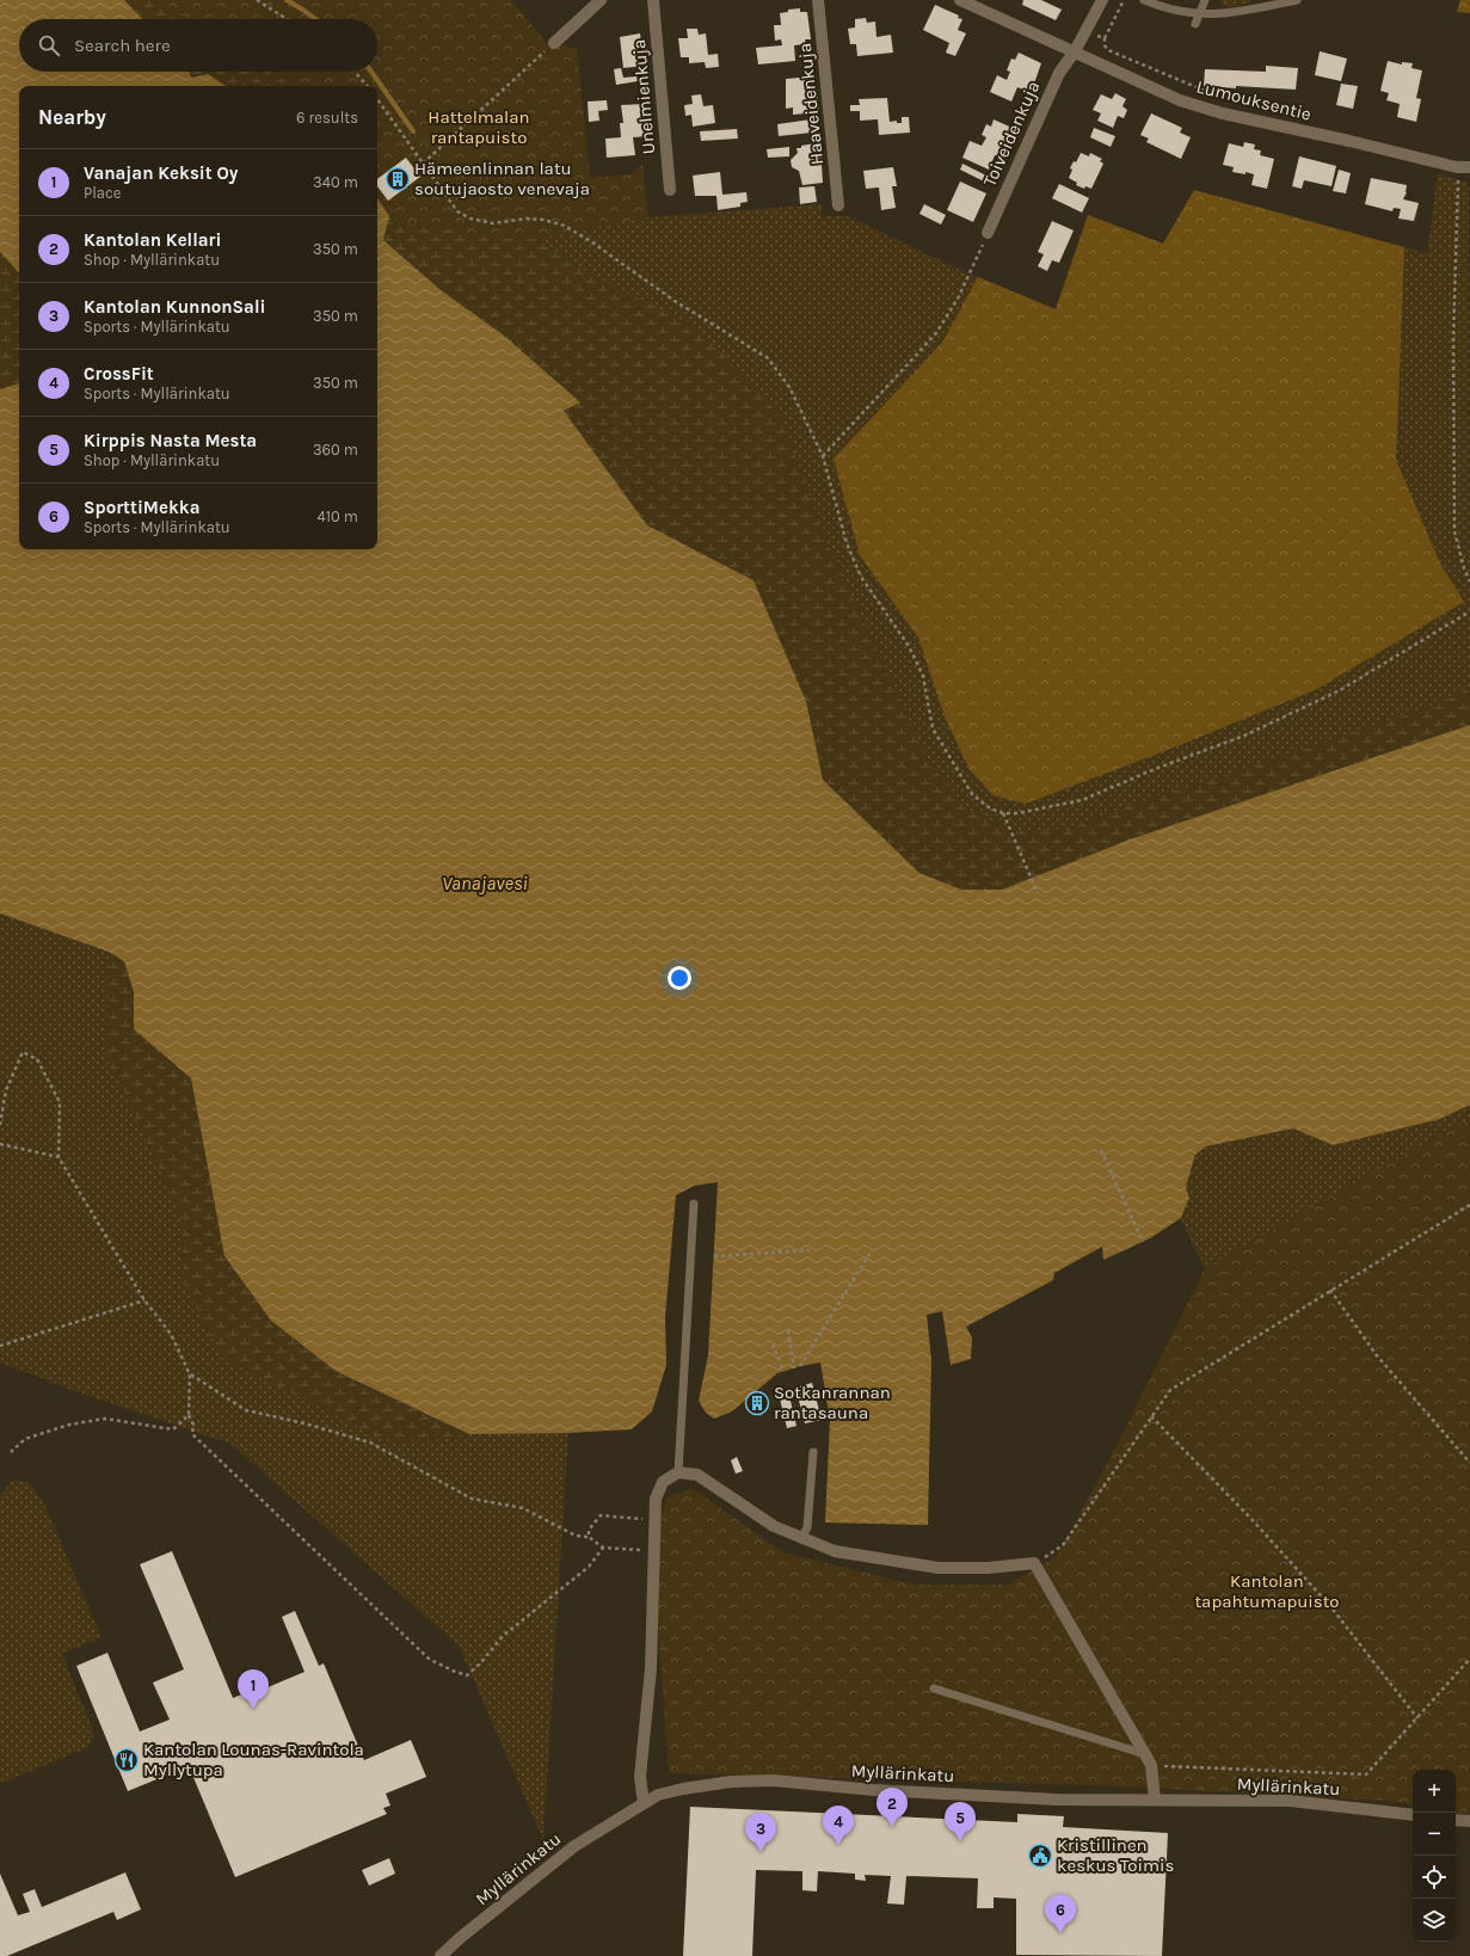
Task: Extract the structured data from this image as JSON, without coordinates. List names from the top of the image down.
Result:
{
  "streets": {
    "street": [
      "Unelmienkuja",
      "Lumouksentie",
      "Haaveidenkuja",
      "Toiveidenkuja",
      "Myllärinkatu"
    ]
  },
  "crossings": [
    ["Lumouksentie", "Toiveidenkuja"]
  ],
  "water": ["Vanajavesi"],
  "parks": ["Hattelmalan rantapuisto", "Kantolan tapahtumapuisto"],
  "places": {
    "building": ["Hämeenlinnan latu soutujaosto venevaja", "Sotkanrannan rantasauna"],
    "restaurant": ["Kantolan Lounas-Ravintola Myllytupa"],
    "public building": ["Kristillinen keskus Toimis"]
  },
  "page": {
    "search": "Search here",
    "heading": ["Nearby", "6 results"],
    "list": [
      {
        "mark": "1",
        "name": "Vanajan Keksit Oy",
        "note": "Place",
        "value": "340 m"
      },
      {
        "mark": "2",
        "name": "Kantolan Kellari",
        "note": "Shop · Myllärinkatu",
        "value": "350 m"
      },
      {
        "mark": "3",
        "name": "Kantolan KunnonSali",
        "note": "Sports · Myllärinkatu",
        "value": "350 m"
      },
      {
        "mark": "4",
        "name": "CrossFit",
        "note": "Sports · Myllärinkatu",
        "value": "350 m"
      },
      {
        "mark": "5",
        "name": "Kirppis Nasta Mesta",
        "note": "Shop · Myllärinkatu",
        "value": "360 m"
      },
      {
        "mark": "6",
        "name": "SporttiMekka",
        "note": "Sports · Myllärinkatu",
        "value": "410 m"
      }
    ],
    "pins": [
      "1",
      "2",
      "5",
      "4",
      "3",
      "6"
    ],
    "map_buttons": ["+", "−"]
  }
}
